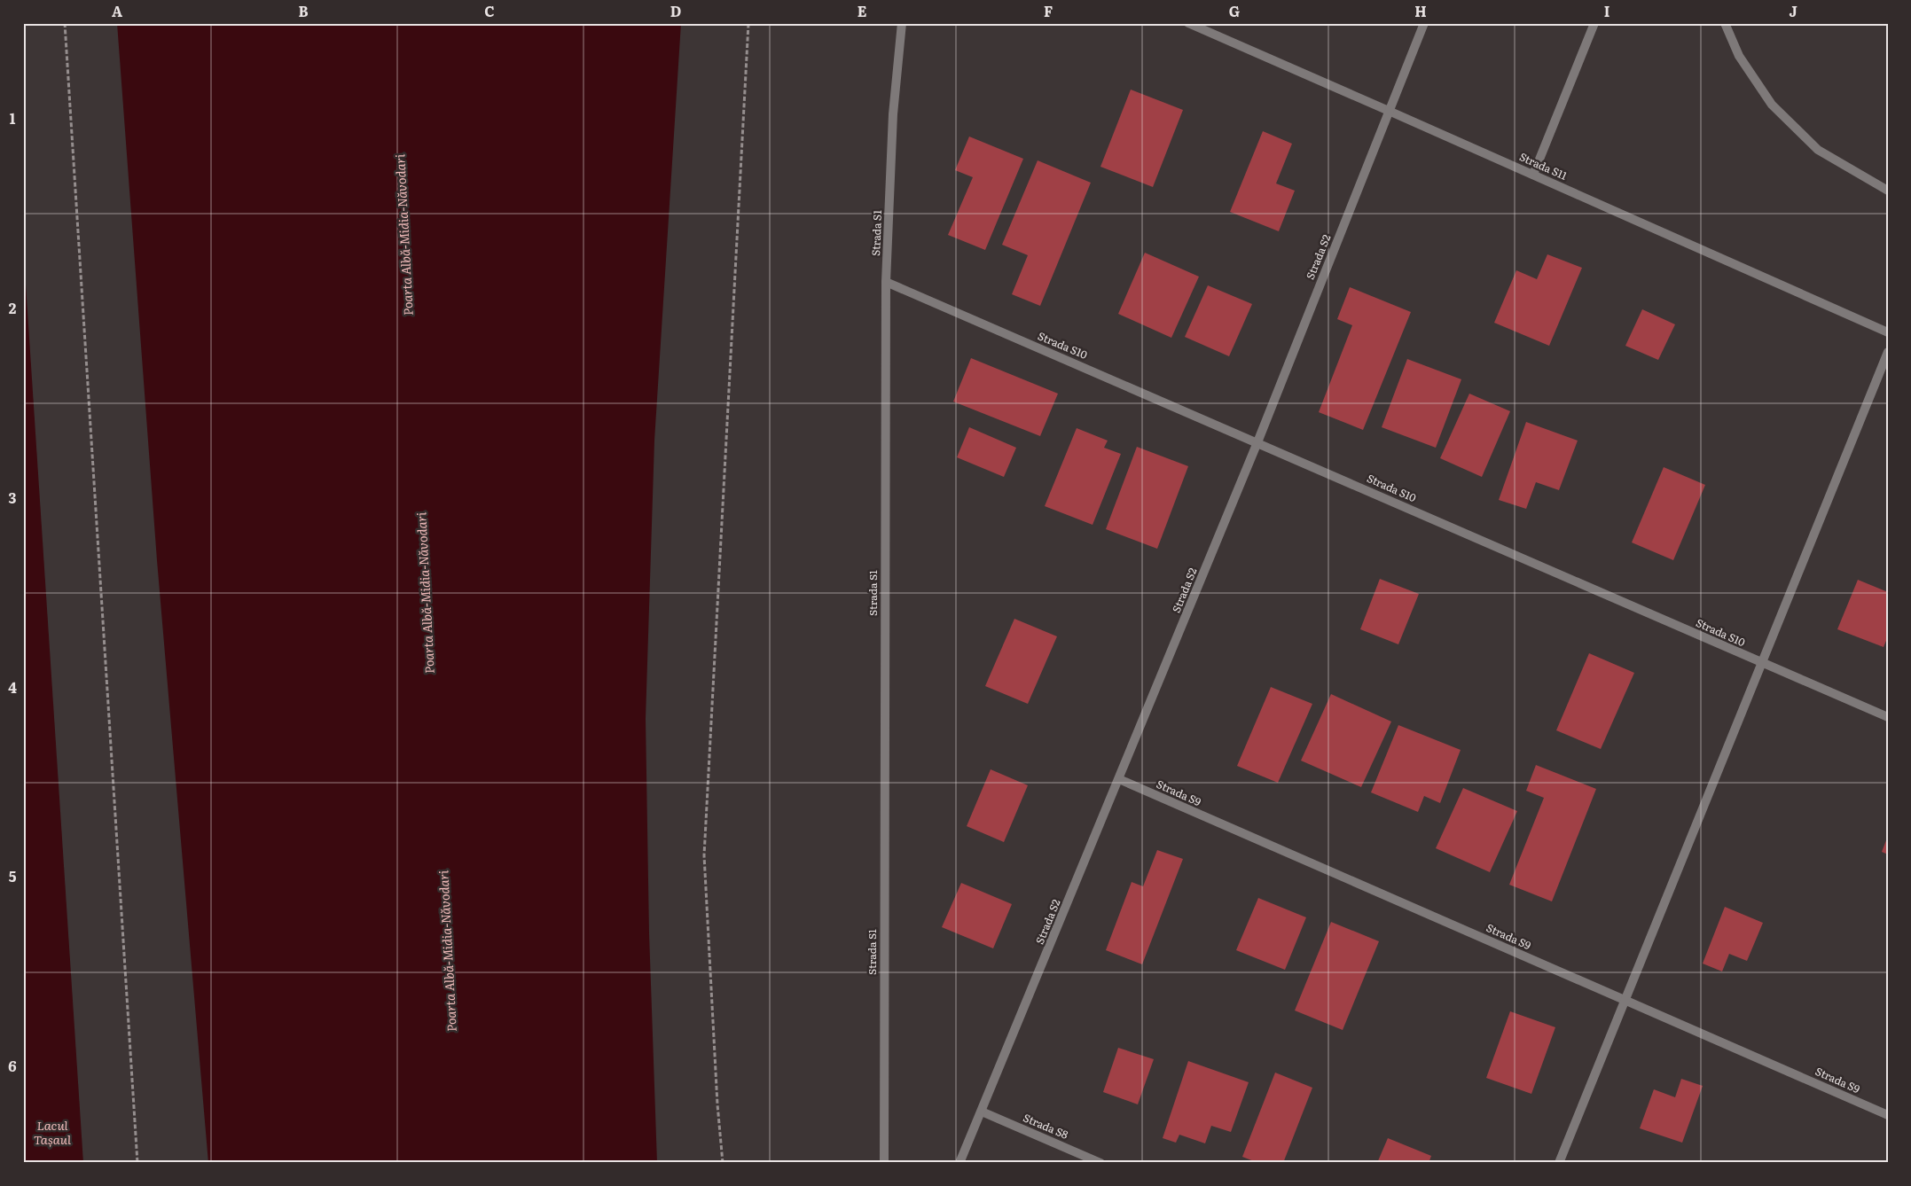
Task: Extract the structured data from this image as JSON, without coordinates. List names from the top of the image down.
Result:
{
  "streets": {
    "street": [
      "Strada S11",
      "Strada S1",
      "Strada S2",
      "Strada S10",
      "Strada S9",
      "Strada S8"
    ]
  },
  "crossings": [
    ["Strada S11", "Strada S2"],
    ["Strada S1", "Strada S10"],
    ["Strada S2", "Strada S10"],
    ["Strada S2", "Strada S9"],
    ["Strada S2", "Strada S8"]
  ],
  "water": ["Poarta Albă-Midia-Năvodari", "Lacul Tașaul"],
  "grid": {
    "columns": [
      "A",
      "B",
      "C",
      "D",
      "E",
      "F",
      "G",
      "H",
      "I",
      "J"
    ],
    "rows": [
      "1",
      "2",
      "3",
      "4",
      "5",
      "6"
    ]
  }
}
